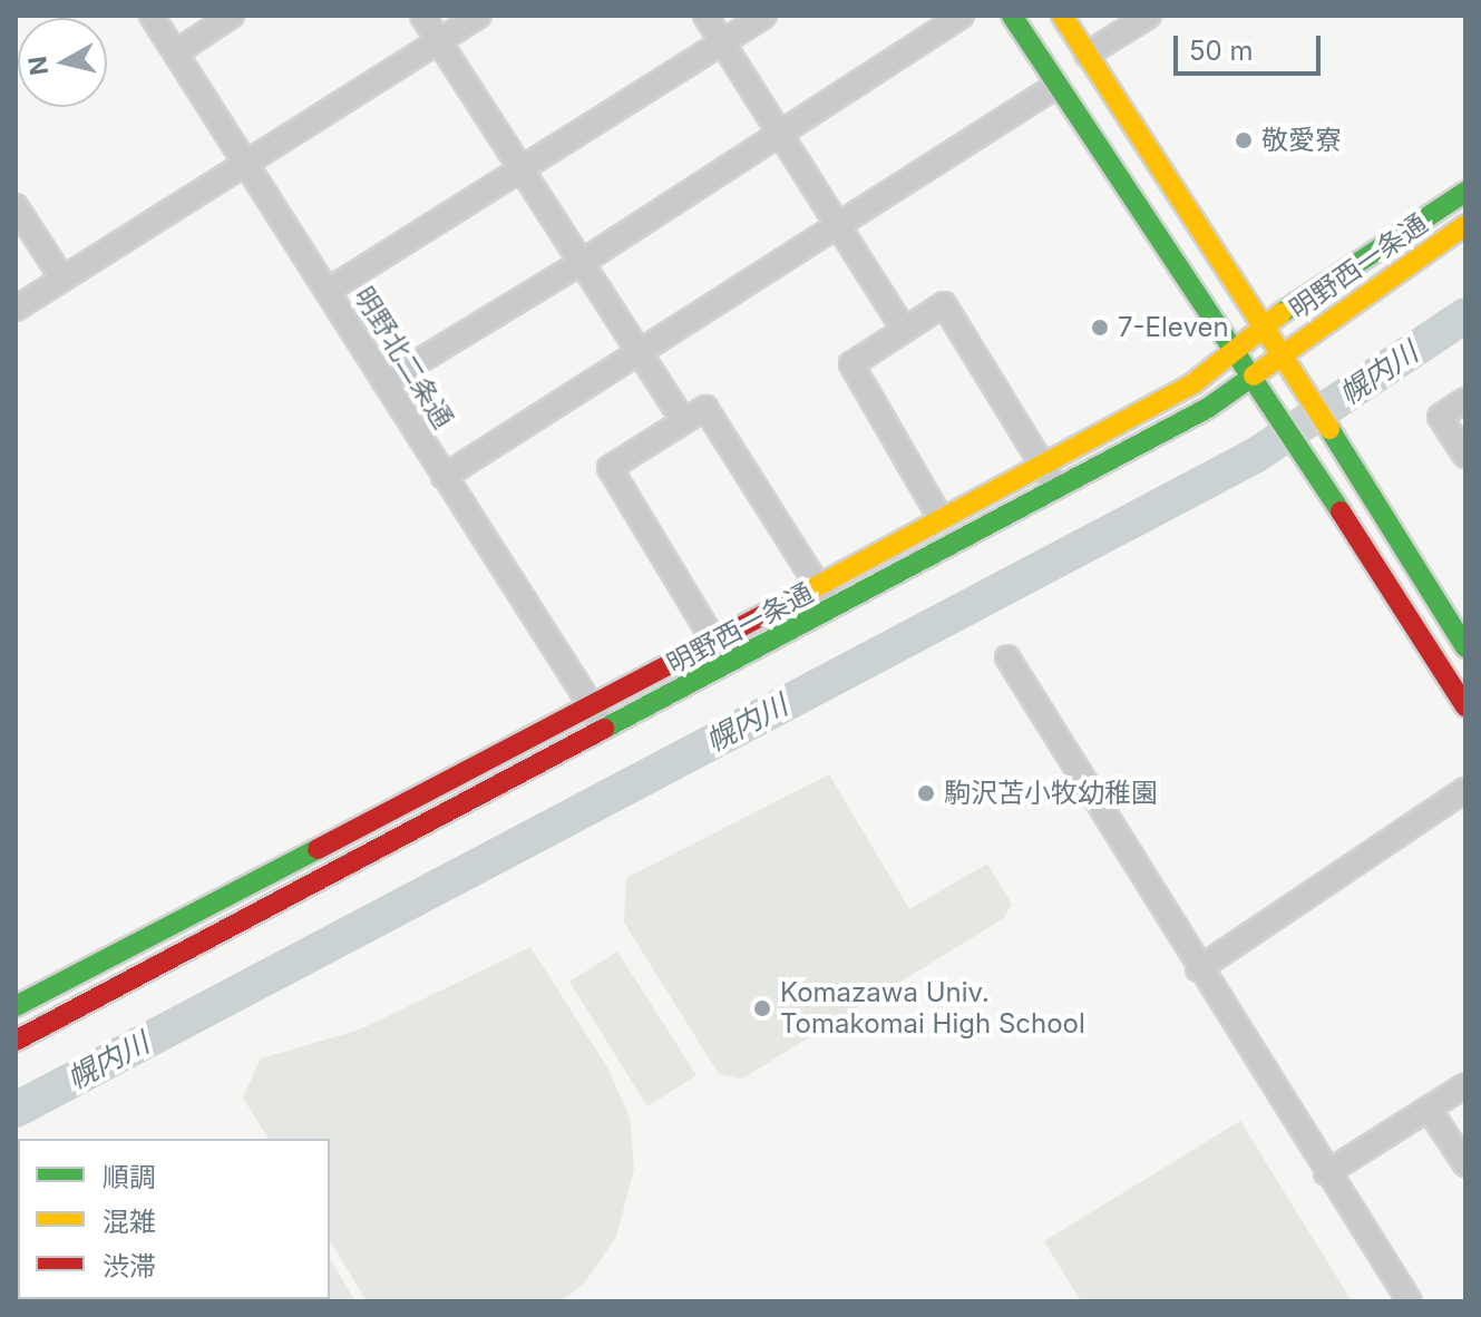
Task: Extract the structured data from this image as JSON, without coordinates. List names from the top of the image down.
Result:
{
  "streets": {
    "street": ["明野西一条通", "明野北二条通"]
  },
  "crossings": [
    ["明野西一条通", "明野北二条通"]
  ],
  "water": ["幌内川"],
  "places": [
    "敬愛寮",
    "7-Eleven",
    "駒沢苫小牧幼稚園",
    "Komazawa Univ. Tomakomai High School"
  ],
  "legend": ["順調", "混雑", "渋滞"],
  "scale_bar": "50 m",
  "north": "left"
}
